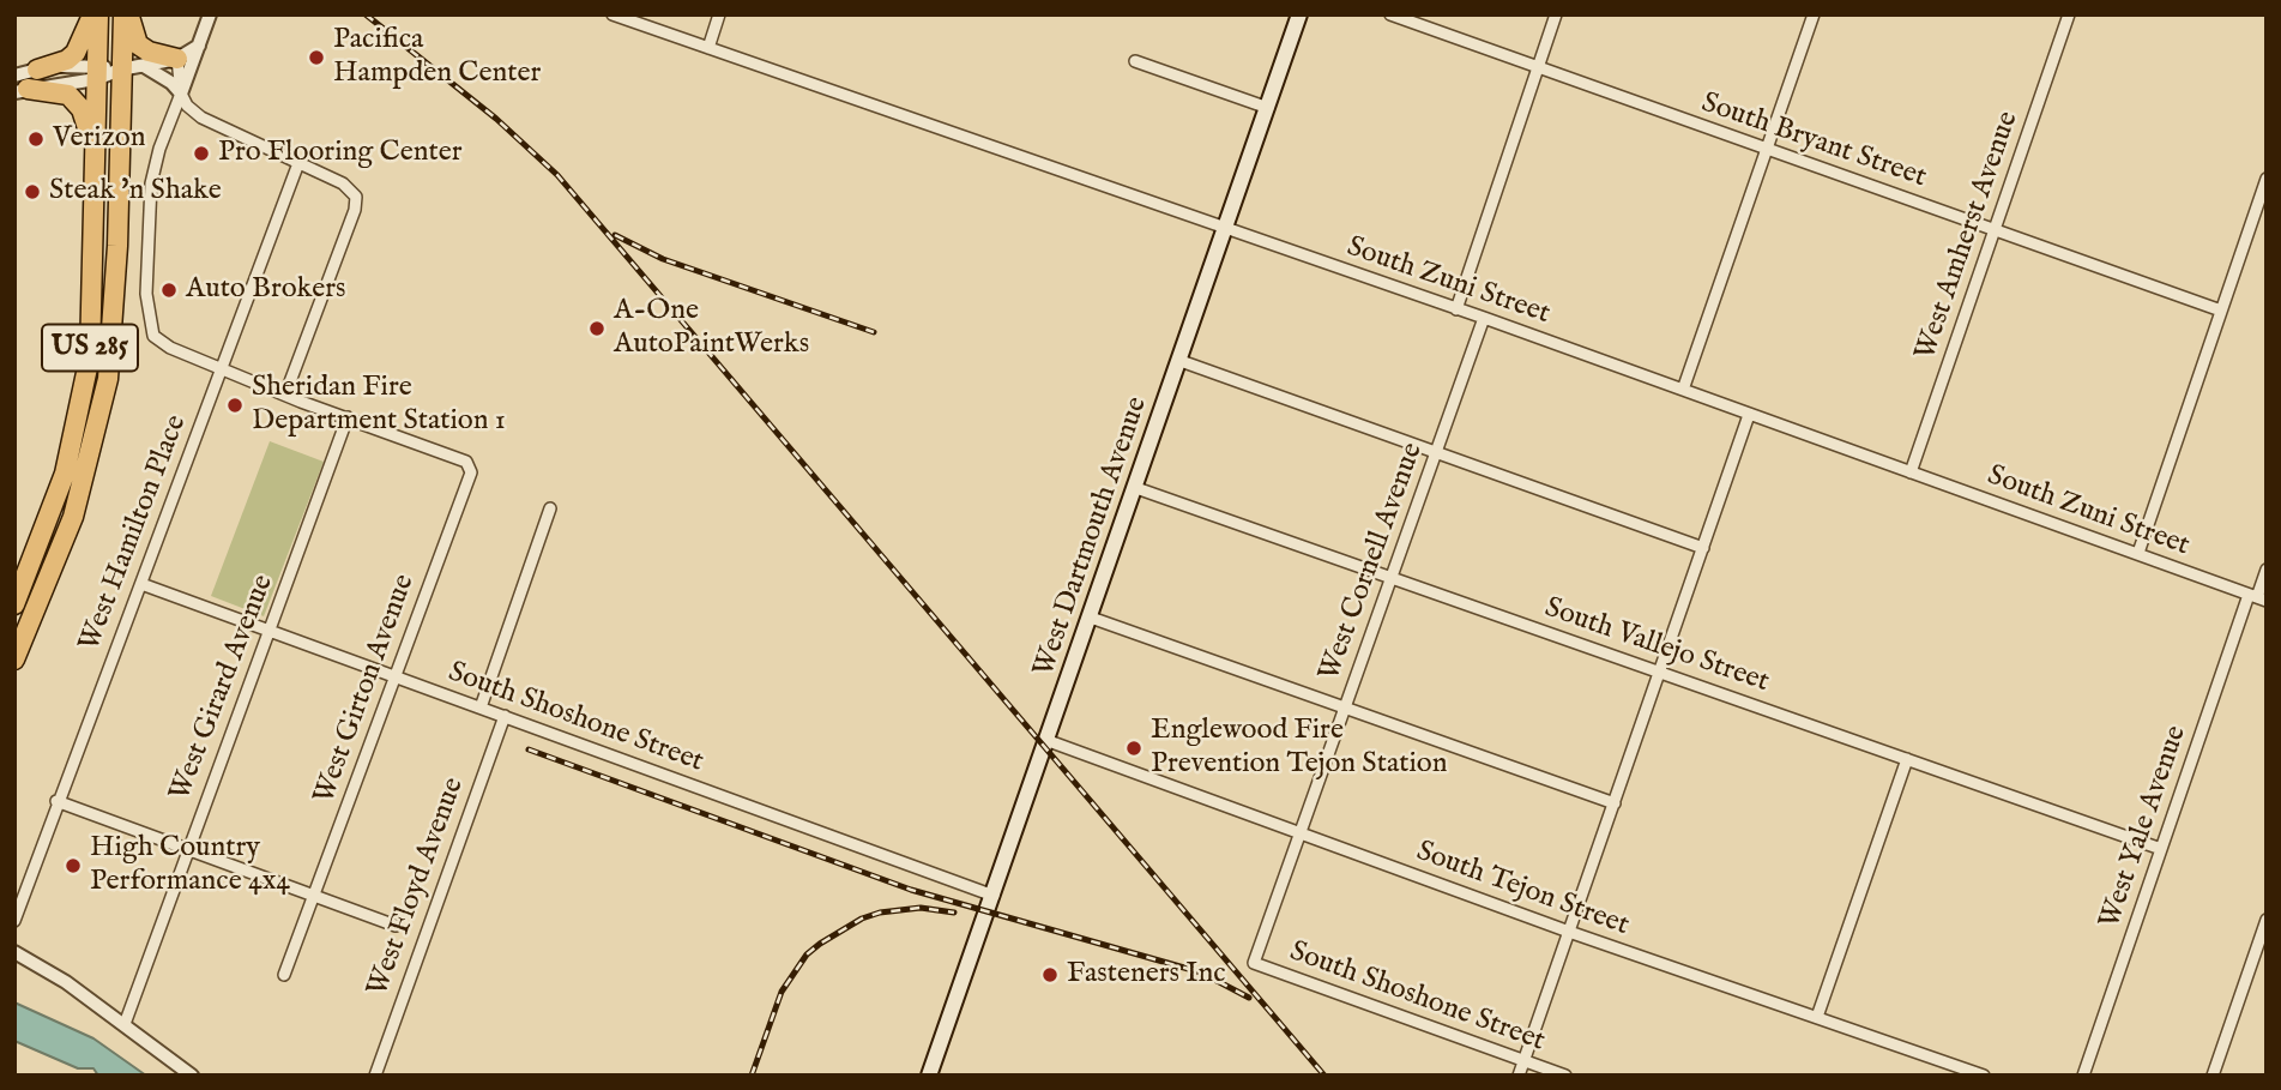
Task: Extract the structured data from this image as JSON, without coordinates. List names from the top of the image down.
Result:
{
  "streets": {
    "highway": ["US 285"],
    "main road": ["West Dartmouth Avenue"],
    "street": [
      "South Bryant Street",
      "West Amherst Avenue",
      "South Zuni Street",
      "West Hamilton Place",
      "West Cornell Avenue",
      "South Vallejo Street",
      "West Girard Avenue",
      "West Girton Avenue",
      "South Shoshone Street",
      "West Yale Avenue",
      "West Floyd Avenue",
      "South Tejon Street"
    ]
  },
  "crossings": [
    ["South Bryant Street", "West Amherst Avenue"],
    ["West Amherst Avenue", "South Zuni Street"],
    ["South Zuni Street", "West Dartmouth Avenue"],
    ["South Zuni Street", "West Cornell Avenue"],
    ["South Zuni Street", "West Yale Avenue"],
    ["West Hamilton Place", "South Shoshone Street"],
    ["West Dartmouth Avenue", "South Vallejo Street"],
    ["West Dartmouth Avenue", "South Shoshone Street"],
    ["West Dartmouth Avenue", "South Tejon Street"],
    ["West Cornell Avenue", "South Vallejo Street"],
    ["West Cornell Avenue", "South Shoshone Street"],
    ["West Cornell Avenue", "South Tejon Street"],
    ["South Vallejo Street", "West Yale Avenue"],
    ["West Girard Avenue", "West Girton Avenue"],
    ["West Girard Avenue", "South Shoshone Street"],
    ["West Girton Avenue", "South Shoshone Street"],
    ["South Shoshone Street", "West Floyd Avenue"]
  ],
  "places": [
    "Pacifica Hampden Center",
    "Verizon",
    "Pro Flooring Center",
    "Steak 'n Shake",
    "Auto Brokers",
    "A-One AutoPaintWerks",
    "Sheridan Fire Department Station 1",
    "Englewood Fire Prevention Tejon Station",
    "High Country Performance 4x4",
    "Fasteners Inc"
  ]
}
